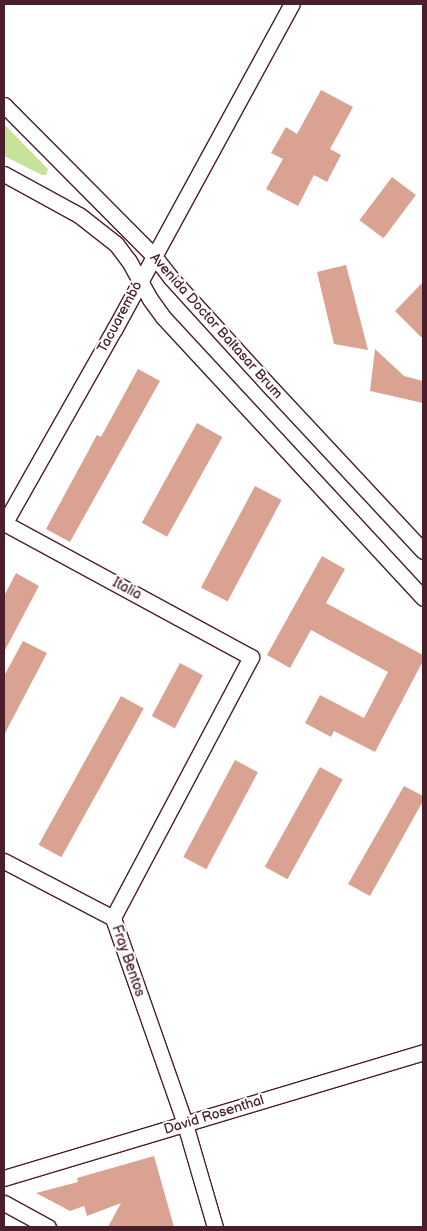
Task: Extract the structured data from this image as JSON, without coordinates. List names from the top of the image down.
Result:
{
  "streets": {
    "street": [
      "Tacuarembó",
      "Avenida Doctor Baltasar Brum",
      "Italia",
      "Fray Bentos",
      "David Rosenthal"
    ]
  },
  "crossings": [
    ["Tacuarembó", "Avenida Doctor Baltasar Brum"],
    ["Tacuarembó", "Italia"],
    ["Italia", "Fray Bentos"],
    ["Fray Bentos", "David Rosenthal"]
  ]
}
